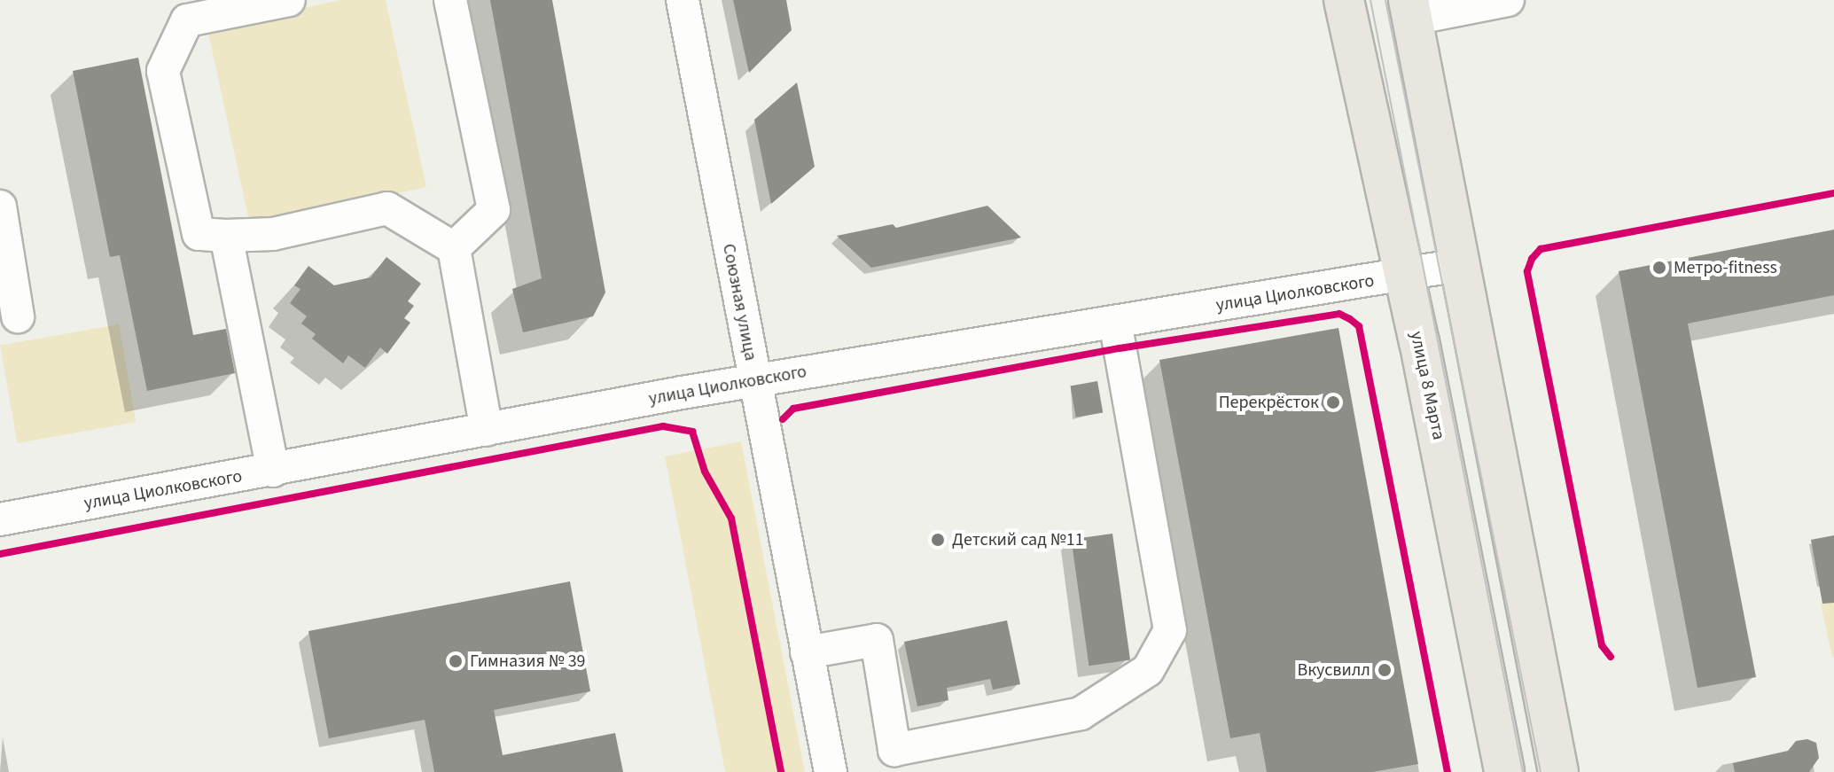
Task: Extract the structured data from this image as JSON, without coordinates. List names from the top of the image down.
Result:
{
  "streets": {
    "main road": ["улица 8 Марта"],
    "street": ["улица Циолковского", "Союзная улица"]
  },
  "crossings": [
    ["улица Циолковского", "Союзная улица"],
    ["улица Циолковского", "улица 8 Марта"]
  ],
  "places": [
    "Метро-fitness",
    "Перекрёсток",
    "Детский сад №11",
    "Гимназия № 39",
    "Вкусвилл"
  ]
}
